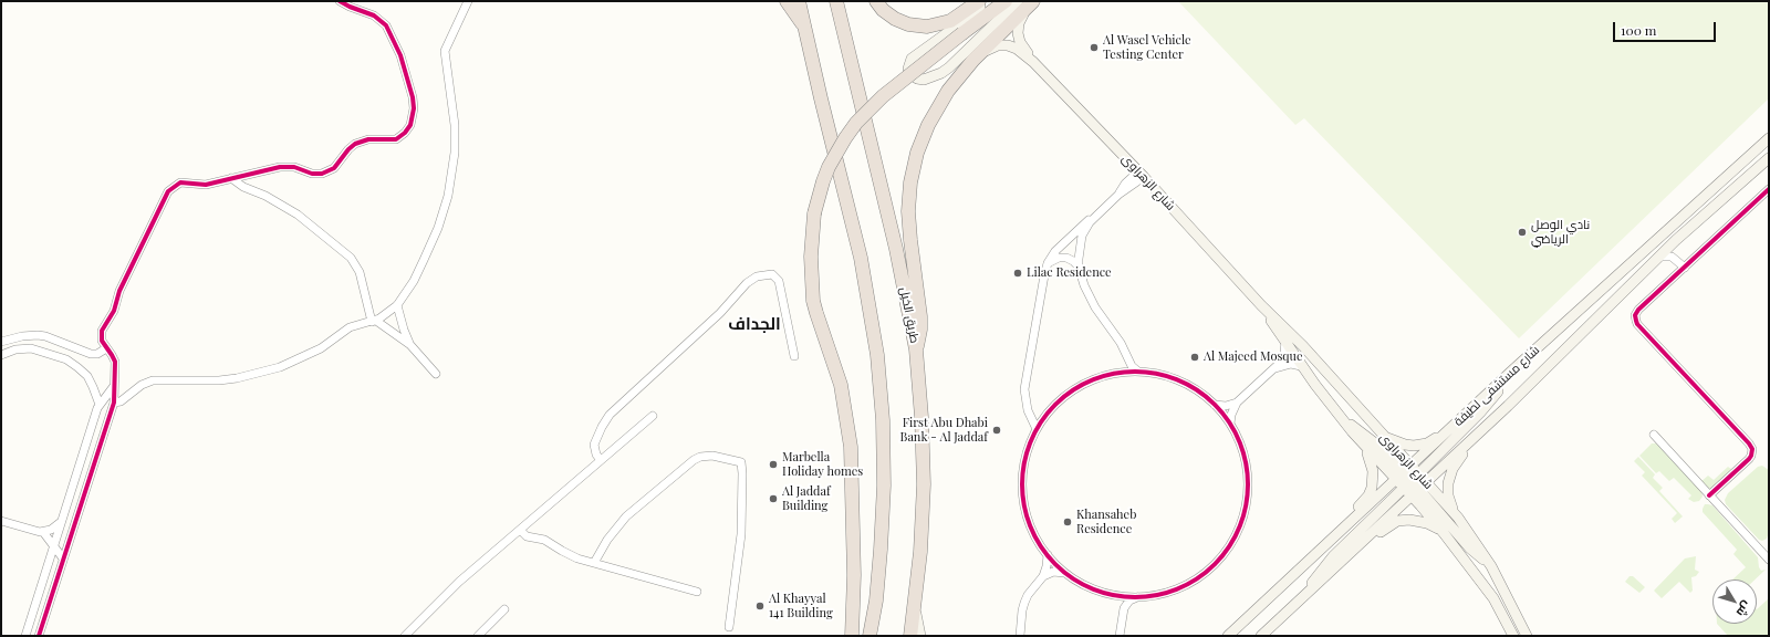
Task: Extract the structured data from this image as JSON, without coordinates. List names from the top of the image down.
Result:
{
  "streets": {
    "highway": ["طريق الخيل"],
    "main road": ["شارع الزهراوى", "شارع مستشفى لطيفة"]
  },
  "crossings": [
    ["شارع الزهراوى", "شارع مستشفى لطيفة"]
  ],
  "districts": ["الجداف"],
  "places": [
    "Al Wasel Vehicle Testing Center",
    "نادي الوصل الرياضي",
    "Lilac Residence",
    "Al Majeed Mosque",
    "First Abu Dhabi Bank - Al Jaddaf",
    "Marbella Holiday homes",
    "Al Jaddaf Building",
    "Khansaheb Residence",
    "Al Khayyal 141 Building"
  ],
  "scale_bar": "100 m",
  "north": "bottom right"
}
